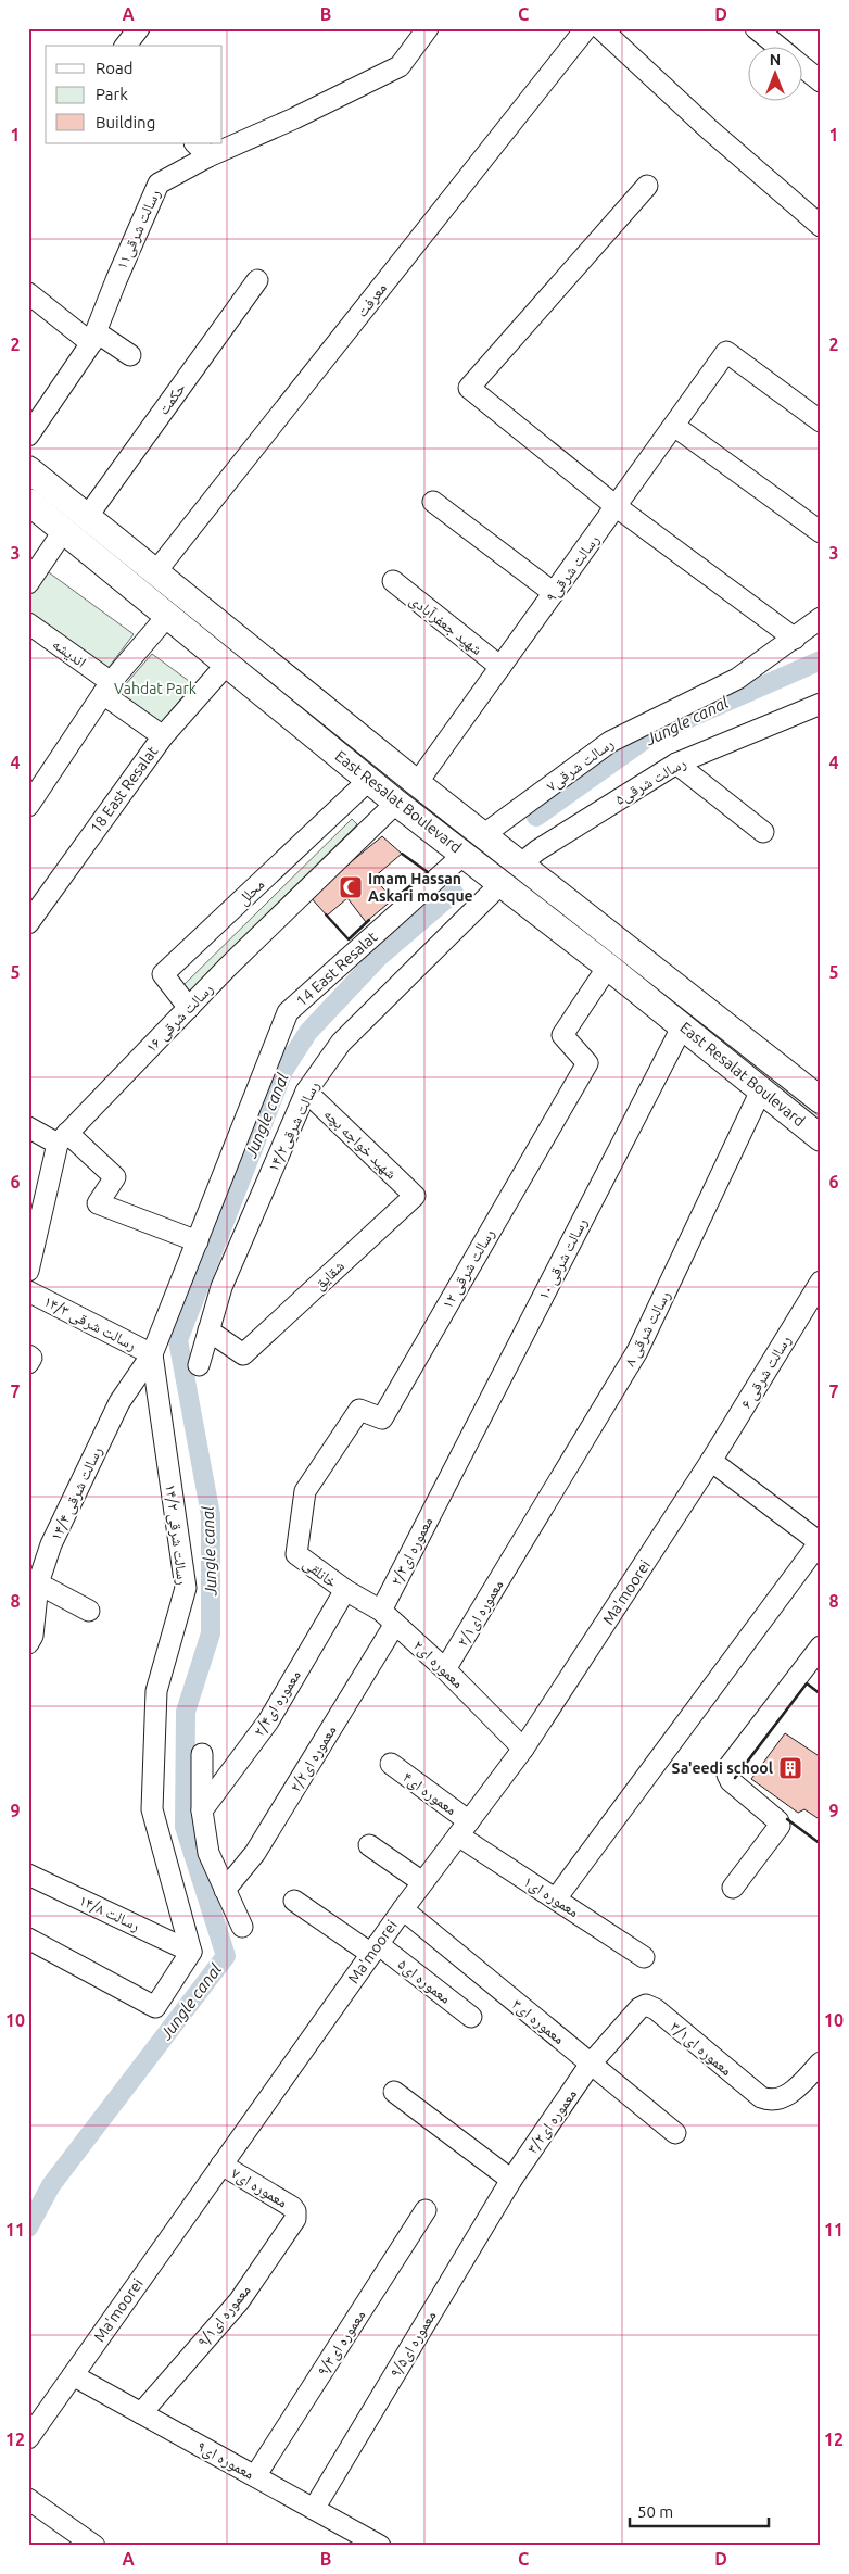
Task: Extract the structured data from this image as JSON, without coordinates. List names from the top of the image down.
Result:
{
  "streets": {
    "main road": ["East Resalat Boulevard"],
    "street": [
      "رسالت شرقی۱۱",
      "معرفت",
      "حکمت",
      "رسالت شرقی۹",
      "شهید جعفرآبادی",
      "اندیشه",
      "رسالت شرقی۷",
      "رسالت شرقی۵",
      "18 East Resalat",
      "محلل",
      "14 East Resalat",
      "رسالت شرقی ۱۶",
      "رسالت شرقی۱۴/۲",
      "شهید خواجه بچه",
      "رسالت شرقی ۱۰",
      "رسالت شرقی ۱۲",
      "شقایق",
      "رسالت شرقی ۱۴/۳",
      "رسالت شرقی ۸",
      "رسالت شرقی ۶",
      "رسالت شرقی ۱۴/۴",
      "رسالت شرقی ۱۴/۲",
      "معموره ای۲/۳",
      "خانلقی",
      "Ma'moorei",
      "معموره ای۲/۱",
      "معموره ای۲",
      "معموره ای۲/۴",
      "معموره ای۲/۲",
      "معموره ای۴",
      "معموره ای۱",
      "رسالت ۱۴/۸",
      "معموره ای۵",
      "معموره ای۳",
      "معموره ای۳/۱",
      "معموره ای۳/۲",
      "معموره ای۷",
      "معموره ای۹/۱",
      "معموره ای۹/۳",
      "معموره ای۹/۵",
      "معموره ای۹"
    ]
  },
  "crossings": [
    ["معرفت", "East Resalat Boulevard"],
    ["حکمت", "East Resalat Boulevard"],
    ["رسالت شرقی۹", "شهید جعفرآبادی"],
    ["رسالت شرقی۹", "East Resalat Boulevard"],
    ["اندیشه", "18 East Resalat"],
    ["رسالت شرقی۷", "East Resalat Boulevard"],
    ["رسالت شرقی۵", "East Resalat Boulevard"],
    ["18 East Resalat", "East Resalat Boulevard"],
    ["East Resalat Boulevard", "محلل"],
    ["East Resalat Boulevard", "14 East Resalat"],
    ["East Resalat Boulevard", "رسالت شرقی ۱۶"],
    ["East Resalat Boulevard", "رسالت شرقی۱۴/۲"],
    ["East Resalat Boulevard", "رسالت شرقی ۱۰"],
    ["East Resalat Boulevard", "رسالت شرقی ۱۲"],
    ["East Resalat Boulevard", "رسالت شرقی ۸"],
    ["محلل", "رسالت شرقی ۱۶"],
    ["14 East Resalat", "رسالت شرقی ۱۴/۳"],
    ["14 East Resalat", "رسالت شرقی ۱۴/۴"],
    ["14 East Resalat", "رسالت شرقی ۱۴/۲"],
    ["رسالت شرقی۱۴/۲", "شهید خواجه بچه"],
    ["رسالت شرقی۱۴/۲", "شقایق"],
    ["شهید خواجه بچه", "شقایق"],
    ["رسالت شرقی ۱۰", "معموره ای۲/۳"],
    ["رسالت شرقی ۱۲", "خانلقی"],
    ["رسالت شرقی ۱۴/۳", "رسالت شرقی ۱۴/۴"],
    ["رسالت شرقی ۱۴/۳", "رسالت شرقی ۱۴/۲"],
    ["رسالت شرقی ۸", "معموره ای۲/۱"],
    ["رسالت شرقی ۶", "Ma'moorei"],
    ["رسالت شرقی ۱۴/۴", "رسالت شرقی ۱۴/۲"],
    ["رسالت شرقی ۱۴/۲", "رسالت ۱۴/۸"],
    ["معموره ای۲/۳", "معموره ای۲"],
    ["معموره ای۲/۳", "معموره ای۲/۲"],
    ["خانلقی", "معموره ای۲"],
    ["خانلقی", "معموره ای۲/۴"],
    ["Ma'moorei", "معموره ای۲"],
    ["Ma'moorei", "معموره ای۴"],
    ["Ma'moorei", "معموره ای۱"],
    ["Ma'moorei", "معموره ای۵"],
    ["Ma'moorei", "معموره ای۳"],
    ["Ma'moorei", "معموره ای۷"],
    ["Ma'moorei", "معموره ای۹"],
    ["معموره ای۲/۱", "معموره ای۲"],
    ["معموره ای۲", "معموره ای۲/۴"],
    ["معموره ای۲", "معموره ای۲/۲"],
    ["معموره ای۴", "معموره ای۱"],
    ["معموره ای۳", "معموره ای۳/۱"],
    ["معموره ای۳", "معموره ای۳/۲"],
    ["معموره ای۳/۱", "معموره ای۳/۲"],
    ["معموره ای۳/۲", "معموره ای۹/۵"],
    ["معموره ای۷", "معموره ای۹/۱"],
    ["معموره ای۹/۱", "معموره ای۹"],
    ["معموره ای۹/۳", "معموره ای۹"],
    ["معموره ای۹/۵", "معموره ای۹"]
  ],
  "water": ["Jungle canal"],
  "parks": ["Vahdat Park"],
  "places": {
    "mosque": ["Imam Hassan Askari mosque"],
    "building": ["Sa'eedi school"]
  },
  "legend": ["Road", "Park", "Building"],
  "scale_bar": "50 m",
  "north": "top",
  "grid": {
    "columns": [
      "A",
      "B",
      "C",
      "D"
    ],
    "rows": [
      "1",
      "2",
      "3",
      "4",
      "5",
      "6",
      "7",
      "8",
      "9",
      "10",
      "11",
      "12"
    ]
  }
}
